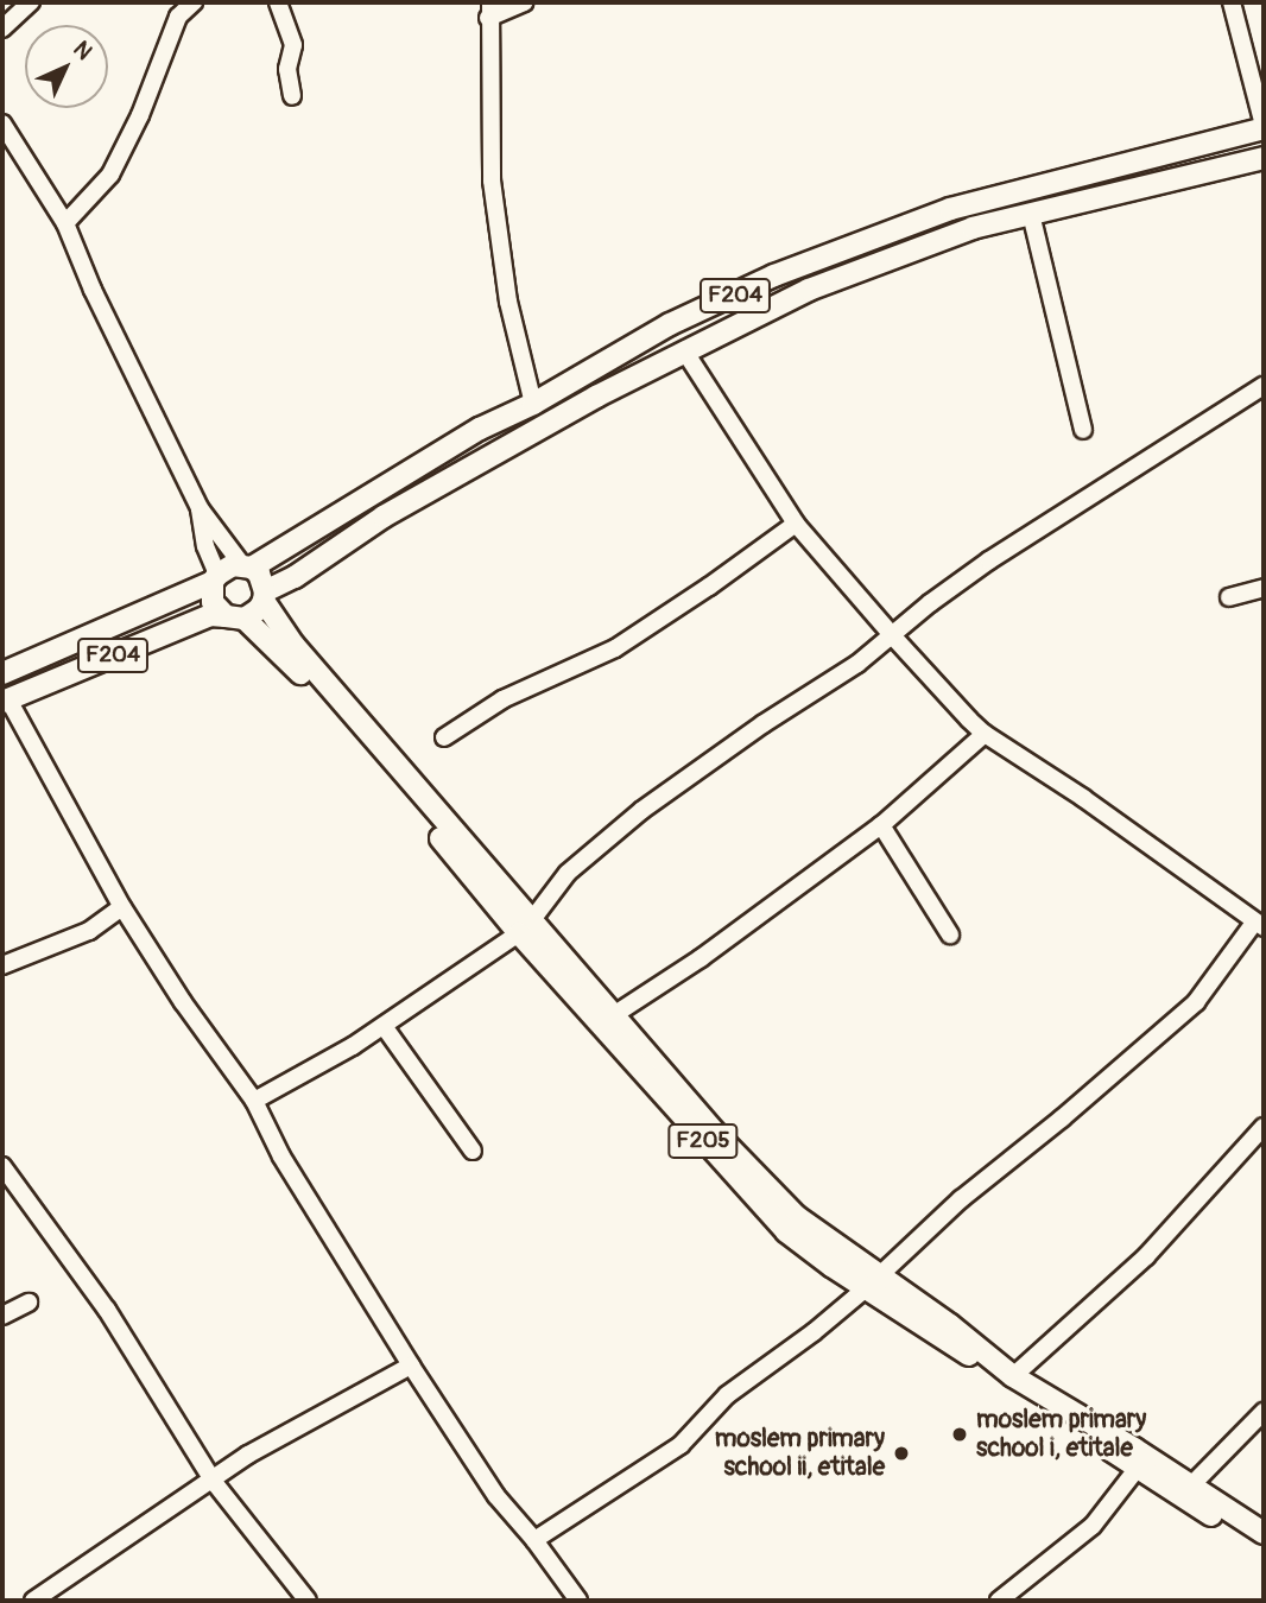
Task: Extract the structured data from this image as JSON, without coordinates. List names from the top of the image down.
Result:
{
  "streets": {
    "main road": ["F204", "F205"]
  },
  "crossings": [
    ["F204", "F205"]
  ],
  "places": ["moslem primary school i, etitale", "moslem primary school ii, etitale"],
  "north": "top right"
}
